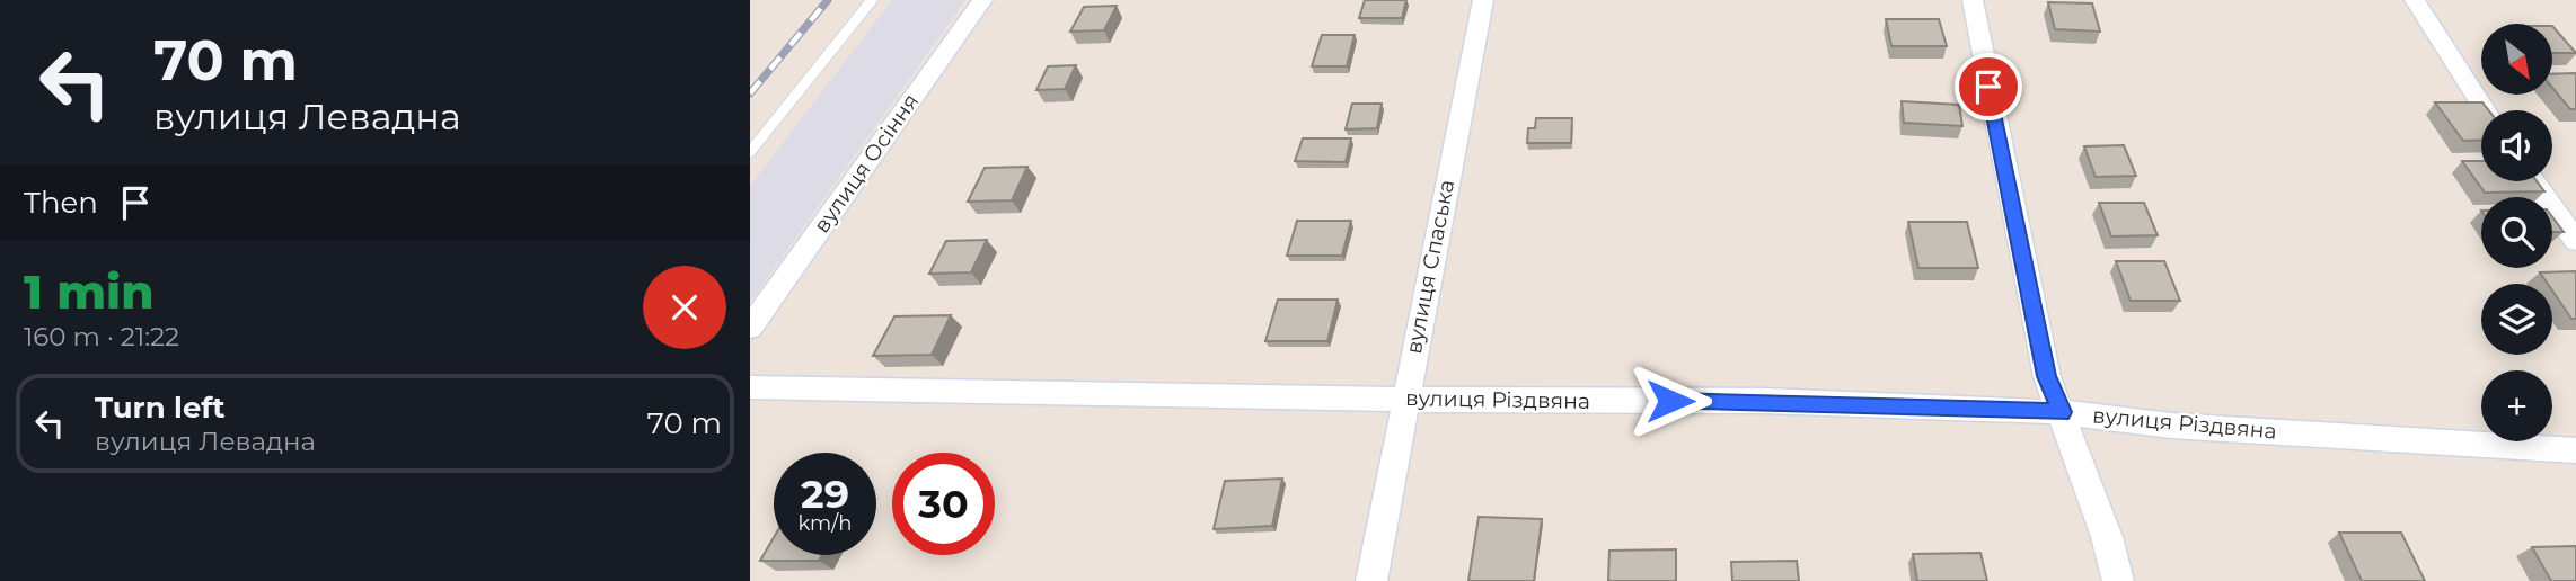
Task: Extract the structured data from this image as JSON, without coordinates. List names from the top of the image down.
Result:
{
  "streets": {
    "street": ["вулиця Осіння", "вулиця Спаська", "вулиця Різдвяна"]
  },
  "crossings": [
    ["вулиця Спаська", "вулиця Різдвяна"]
  ],
  "north": "bottom right",
  "page": {
    "turn": ["70 m", "вулиця Левадна"],
    "map_buttons": "+",
    "then": "Then",
    "heading": ["1 min", "160 m · 21:22"],
    "list": [
      {
        "name": "Turn left",
        "note": "вулиця Левадна",
        "value": "70 m"
      }
    ],
    "speed": "29 km/h",
    "limit": "30"
  }
}
